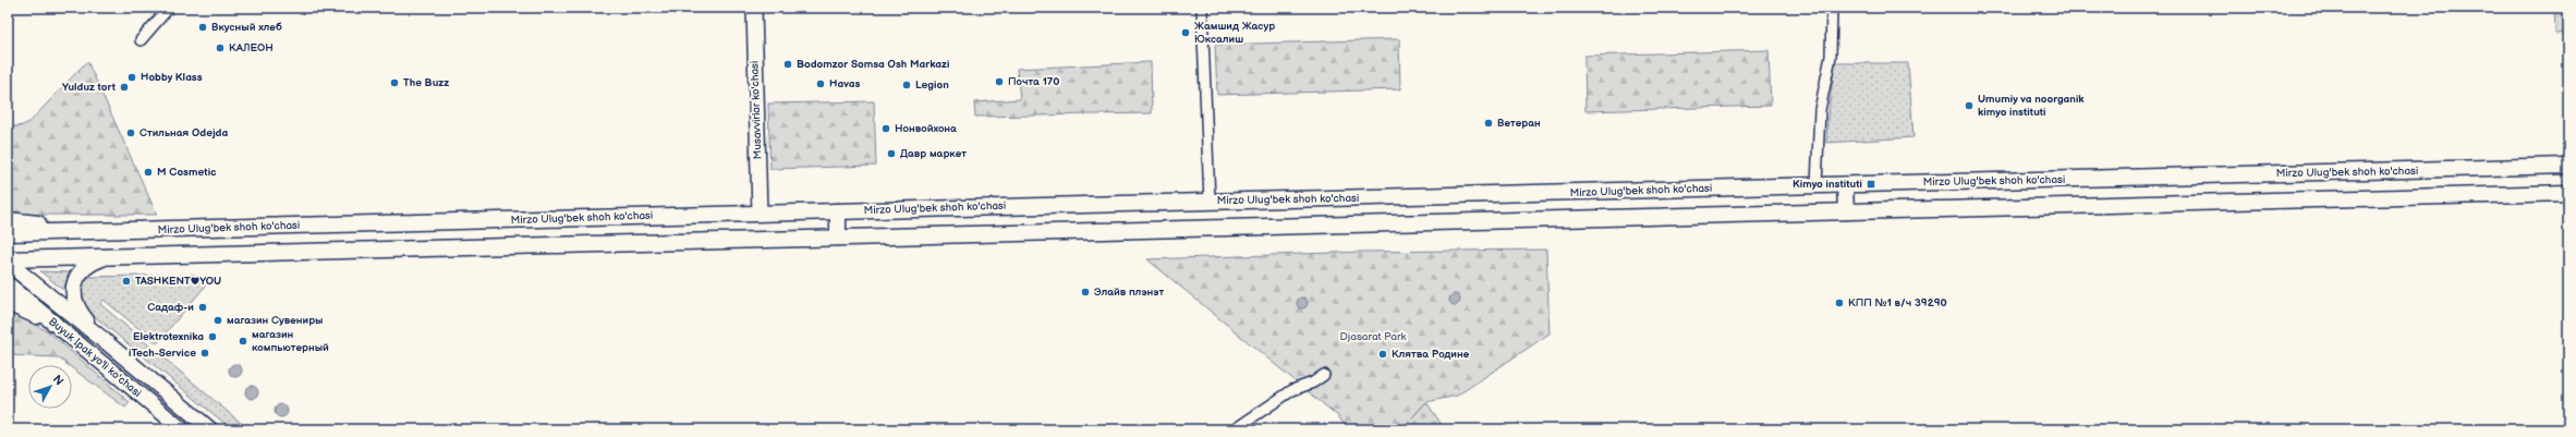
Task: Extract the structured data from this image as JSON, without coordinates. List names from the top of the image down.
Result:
{
  "streets": {
    "main road": ["Musavvirlar ko'chasi", "Mirzo Ulug'bek shoh ko'chasi", "Buyuk Ipak yo'li ko'chasi"]
  },
  "crossings": [
    ["Musavvirlar ko'chasi", "Mirzo Ulug'bek shoh ko'chasi"]
  ],
  "parks": ["Djasarat Park"],
  "places": {
    "other": [
      "Вкусный хлеб",
      "Жамшид Жасур Юксалиш",
      "КАЛЕОН",
      "Bodomzor Somsa Osh Markazi",
      "Hobby Klass",
      "Почта 170",
      "The Buzz",
      "Havas",
      "Legion",
      "Yulduz tort",
      "Umumiy va noorganik kimyo instituti",
      "Ветеран",
      "Нонвойхона",
      "Стильная Odejda",
      "Давр маркет",
      "M Cosmetic",
      "TASHKENT♥YOU",
      "Элайв плэнэт",
      "КПП №1 в/ч 39290",
      "Садаф-и",
      "магазин Сувениры",
      "Elektrotexnika",
      "магазин компьютерный",
      "iTech-Service",
      "Клятва Родине"
    ],
    "transit": ["Kimyo instituti"]
  },
  "north": "top right"
}
